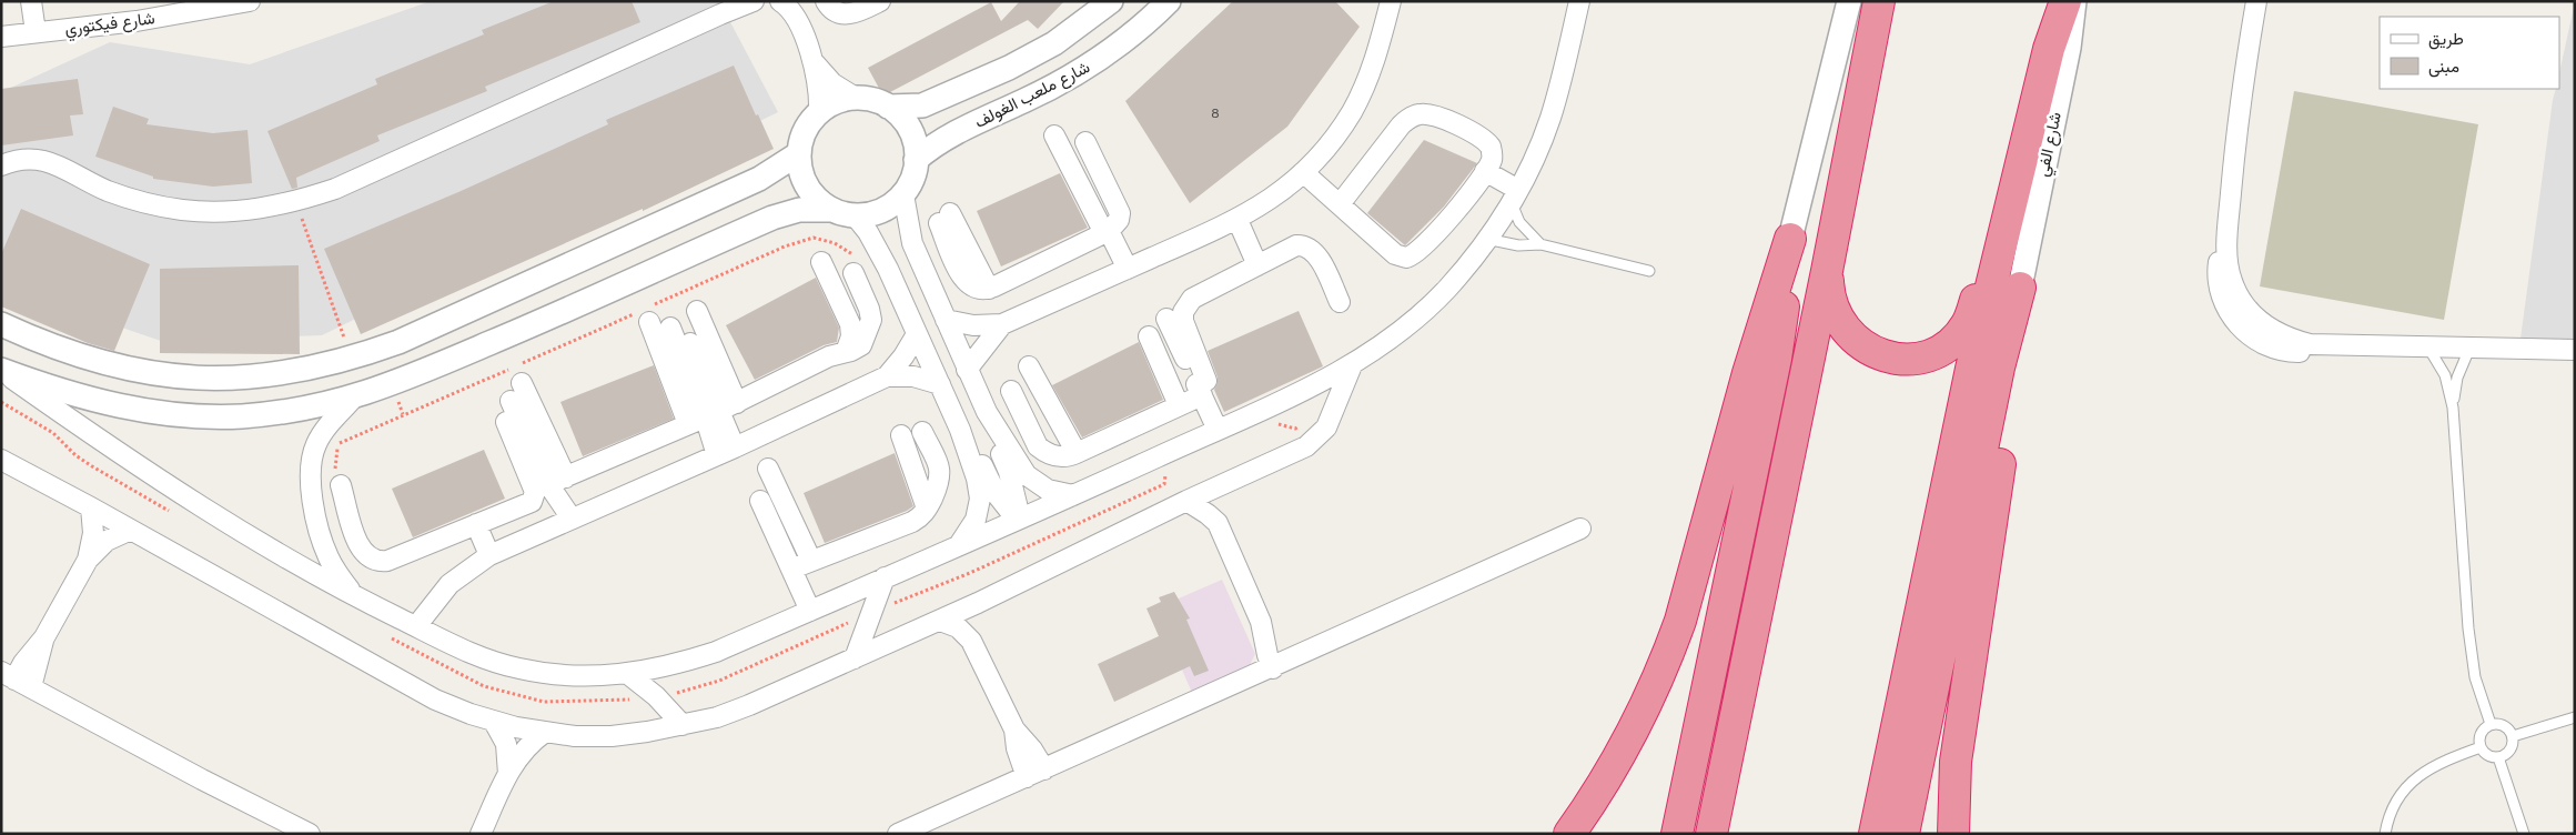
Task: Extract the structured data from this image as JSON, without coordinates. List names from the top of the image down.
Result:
{
  "streets": {
    "street": ["شارع فيكتوري", "شارع ملعب الغولف", "شارع الفي"]
  },
  "house_numbers": ["8"],
  "legend": ["طريق", "مبنى"]
}
